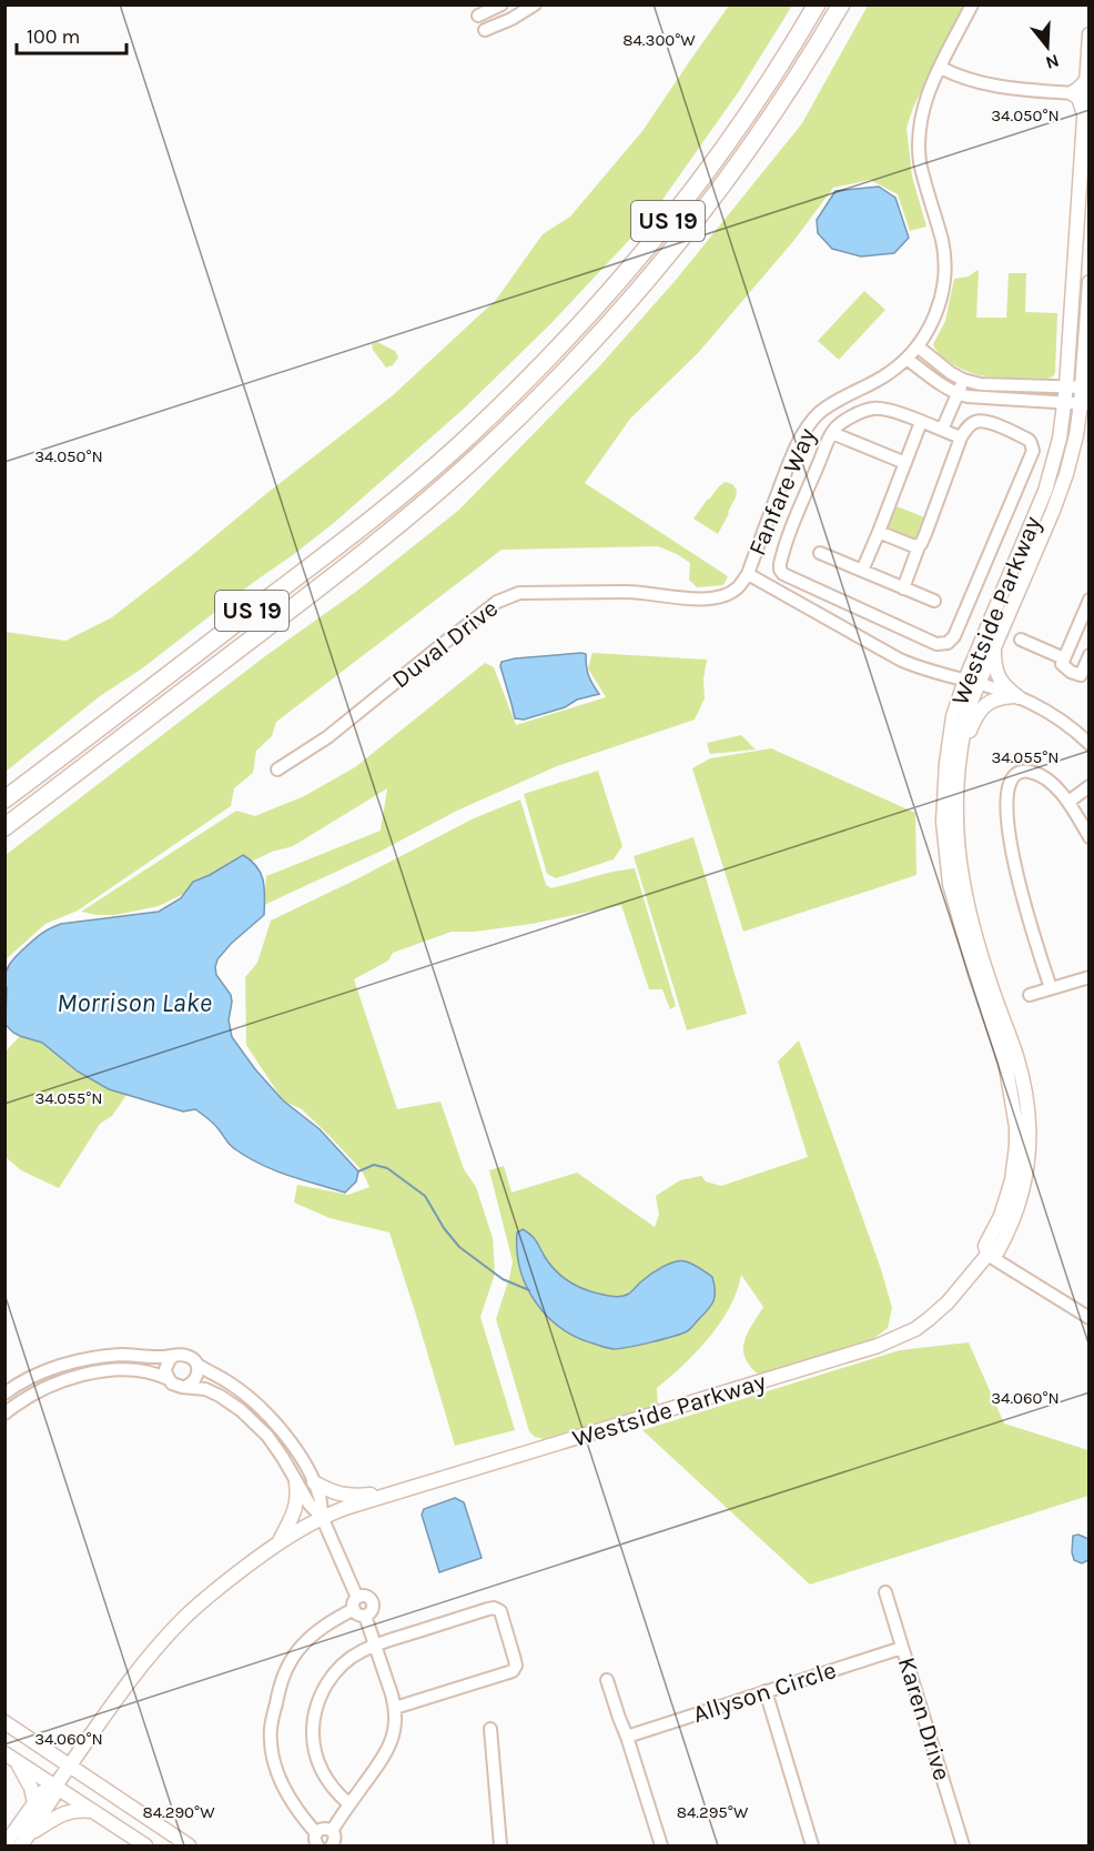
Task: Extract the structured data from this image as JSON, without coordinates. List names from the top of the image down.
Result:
{
  "streets": {
    "highway": ["US 19"],
    "main road": ["Westside Parkway"],
    "street": [
      "Fanfare Way",
      "Duval Drive",
      "Allyson Circle",
      "Karen Drive"
    ]
  },
  "crossings": [
    ["Fanfare Way", "Duval Drive"],
    ["Allyson Circle", "Karen Drive"]
  ],
  "water": ["Morrison Lake"],
  "scale_bar": "100 m",
  "north": "bottom",
  "coordinates": [
    "84.300°W",
    "34.050°N",
    "34.055°N",
    "34.060°N",
    "84.290°W",
    "84.295°W"
  ]
}
